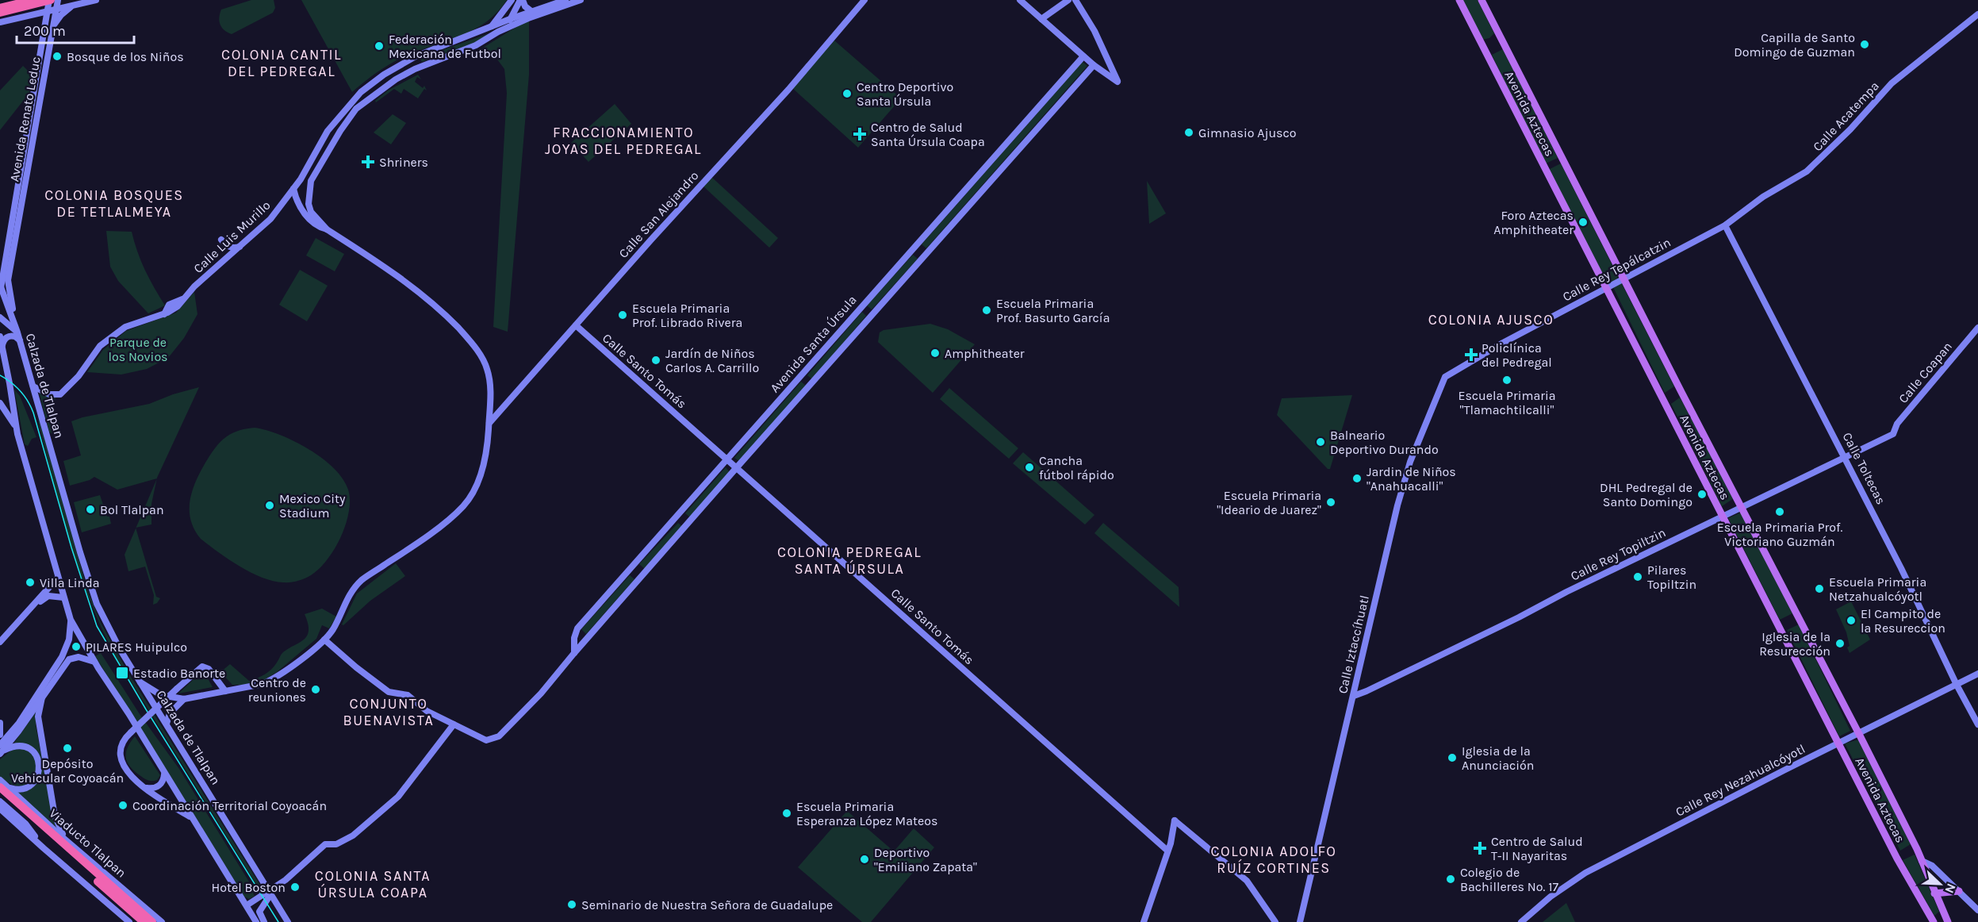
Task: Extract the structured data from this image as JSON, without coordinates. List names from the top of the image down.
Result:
{
  "streets": {
    "highway": ["Viaducto Tlalpan"],
    "main road": ["Avenida Aztecas"],
    "street": [
      "Calle Acatempa",
      "Avenida Renato Leduc",
      "Calle San Alejandro",
      "Calle Luis Murillo",
      "Calle Rey Tepálcatzin",
      "Avenida Santa Úrsula",
      "Calle Santo Tomás",
      "Calle Coapan",
      "Calzada de Tlalpan",
      "Calle Toltecas",
      "Calle Rey Topiltzin",
      "Calle Iztaccíhuatl",
      "Calle Rey Nezahualcóyotl"
    ]
  },
  "crossings": [
    ["Avenida Aztecas", "Calle Rey Tepálcatzin"],
    ["Avenida Aztecas", "Calle Rey Topiltzin"],
    ["Avenida Aztecas", "Calle Rey Nezahualcóyotl"],
    ["Calle Acatempa", "Calle Rey Tepálcatzin"],
    ["Calle Acatempa", "Calle Toltecas"],
    ["Avenida Renato Leduc", "Calzada de Tlalpan"],
    ["Calle San Alejandro", "Calle Santo Tomás"],
    ["Calle Luis Murillo", "Calzada de Tlalpan"],
    ["Calle Rey Tepálcatzin", "Calle Toltecas"],
    ["Calle Rey Tepálcatzin", "Calle Iztaccíhuatl"],
    ["Avenida Santa Úrsula", "Calle Santo Tomás"],
    ["Calle Coapan", "Calle Rey Topiltzin"],
    ["Calle Toltecas", "Calle Rey Topiltzin"],
    ["Calle Toltecas", "Calle Rey Nezahualcóyotl"],
    ["Calle Rey Topiltzin", "Calle Iztaccíhuatl"]
  ],
  "districts": [
    "COLONIA CANTIL DEL PEDREGAL",
    "FRACCIONAMIENTO JOYAS DEL PEDREGAL",
    "COLONIA BOSQUES DE TETLALMEYA",
    "COLONIA AJUSCO",
    "COLONIA PEDREGAL SANTA ÚRSULA",
    "CONJUNTO BUENAVISTA",
    "COLONIA ADOLFO RUÍZ CORTINES",
    "COLONIA SANTA ÚRSULA COAPA"
  ],
  "parks": ["Parque de los Novios"],
  "places": {
    "other": [
      "Capilla de Santo Domingo de Guzman",
      "Federación Mexicana de Futbol",
      "Bosque de los Niños",
      "Centro Deportivo Santa Úrsula",
      "Gimnasio Ajusco",
      "Foro Aztecas Amphitheater",
      "Escuela Primaria Prof. Basurto García",
      "Escuela Primaria Prof. Librado Rivera",
      "Amphitheater",
      "Jardín de Niños Carlos A. Carrillo",
      "Escuela Primaria \"Tlamachtilcalli\"",
      "Balneario Deportivo Durando",
      "Cancha fútbol rápido",
      "Jardin de Niños \"Anahuacalli\"",
      "DHL Pedregal de Santo Domingo",
      "Escuela Primaria \"Ideario de Juarez\"",
      "Mexico City Stadium",
      "Bol Tlalpan",
      "Escuela Primaria Prof. Victoriano Guzmán",
      "Pilares Topiltzin",
      "Villa Linda",
      "Escuela Primaria Netzahualcóyotl",
      "El Campito de la Resureccion",
      "Iglesia de la Resurección",
      "PILARES Huipulco",
      "Centro de reuniones",
      "Depósito Vehicular Coyoacán",
      "Iglesia de la Anunciación",
      "Coordinación Territorial Coyoacán",
      "Escuela Primaria Esperanza López Mateos",
      "Deportivo \"Emiliano Zapata\"",
      "Colegio de Bachilleres No. 17",
      "Hotel Boston",
      "Seminario de Nuestra Señora de Guadalupe"
    ],
    "health": [
      "Centro de Salud Santa Úrsula Coapa",
      "Shriners",
      "Policlínica del Pedregal",
      "Centro de Salud T-II Nayaritas"
    ],
    "transit": ["Estadio Banorte"]
  },
  "scale_bar": "200 m",
  "north": "bottom right"
}
